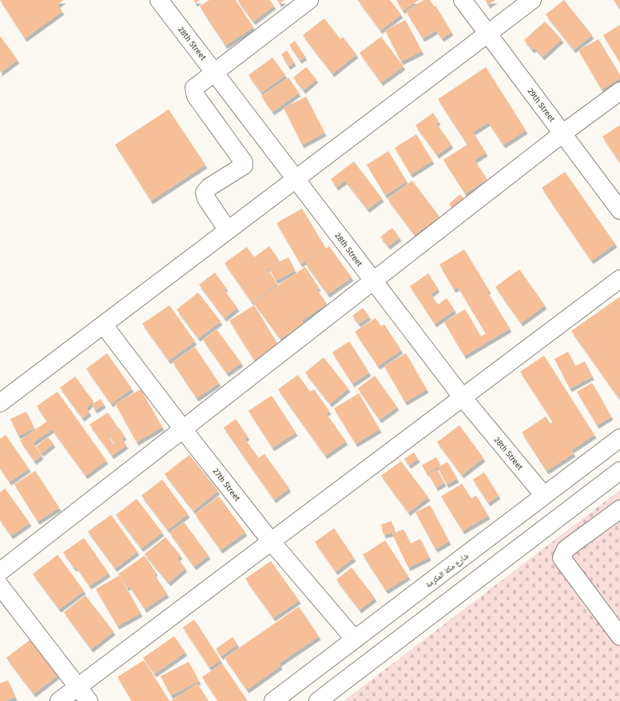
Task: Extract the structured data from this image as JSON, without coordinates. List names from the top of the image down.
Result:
{
  "streets": {
    "street": [
      "28th Street",
      "29th Street",
      "27th Street",
      "شارع مكة المكرمة"
    ]
  },
  "crossings": [
    ["28th Street", "شارع مكة المكرمة"],
    ["27th Street", "شارع مكة المكرمة"]
  ]
}
